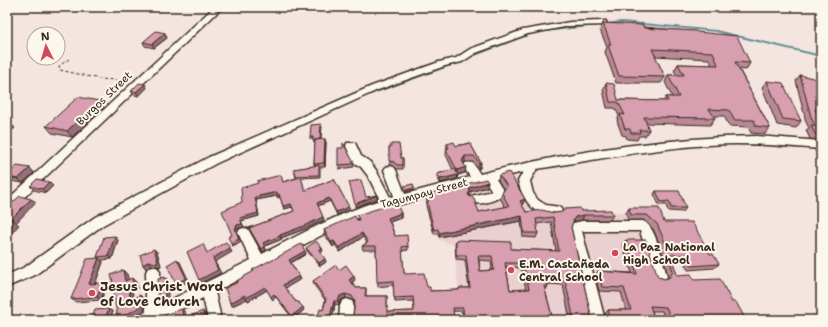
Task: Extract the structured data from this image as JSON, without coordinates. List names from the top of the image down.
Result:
{
  "streets": {
    "street": ["Burgos Street", "Tagumpay Street"]
  },
  "places": ["La Paz National High School", "E.M. Castañeda Central School", "Jesus Christ Word of Love Church"],
  "north": "top"
}
